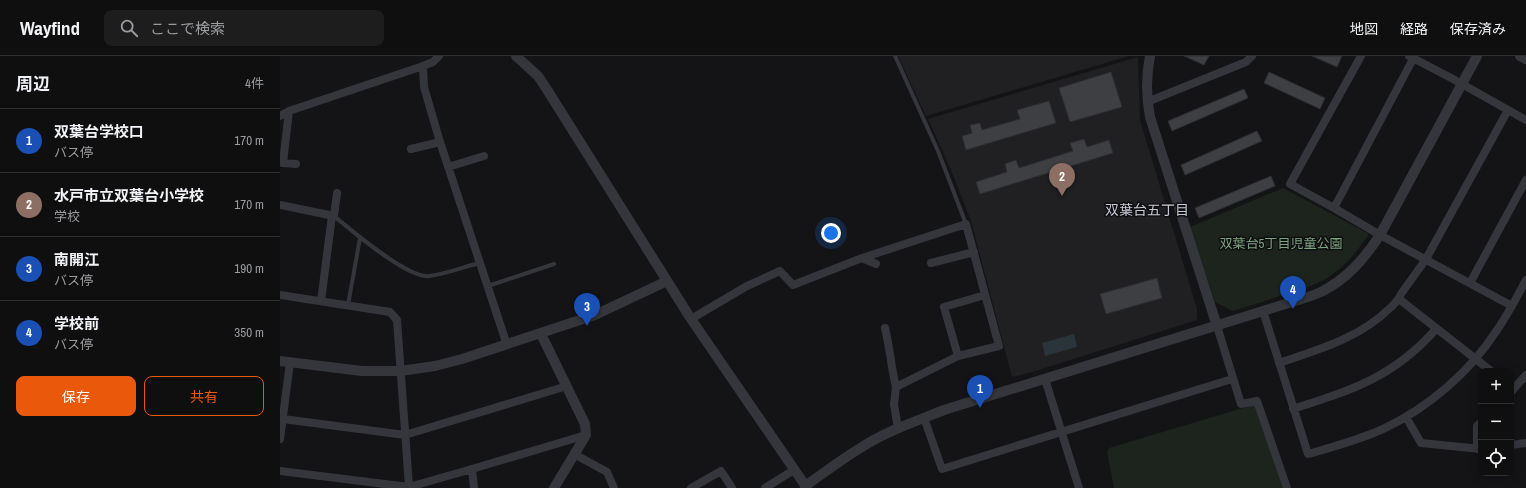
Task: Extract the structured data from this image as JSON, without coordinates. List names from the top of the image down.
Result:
{
  "districts": ["双葉台五丁目"],
  "parks": ["双葉台5丁目児童公園"],
  "page": {
    "header": "Wayfind",
    "search": "ここで検索",
    "nav": ["地図", "経路", "保存済み"],
    "heading": ["周辺", "4件"],
    "list": [
      {
        "mark": "1",
        "name": "双葉台学校口",
        "note": "バス停",
        "value": "170 m"
      },
      {
        "mark": "2",
        "name": "水戸市立双葉台小学校",
        "note": "学校",
        "value": "170 m"
      },
      {
        "mark": "3",
        "name": "南開江",
        "note": "バス停",
        "value": "190 m"
      },
      {
        "mark": "4",
        "name": "学校前",
        "note": "バス停",
        "value": "350 m"
      }
    ],
    "pins": [
      "2",
      "4",
      "3",
      "1"
    ],
    "buttons": ["保存", "共有"],
    "map_buttons": ["+", "−"]
  }
}
